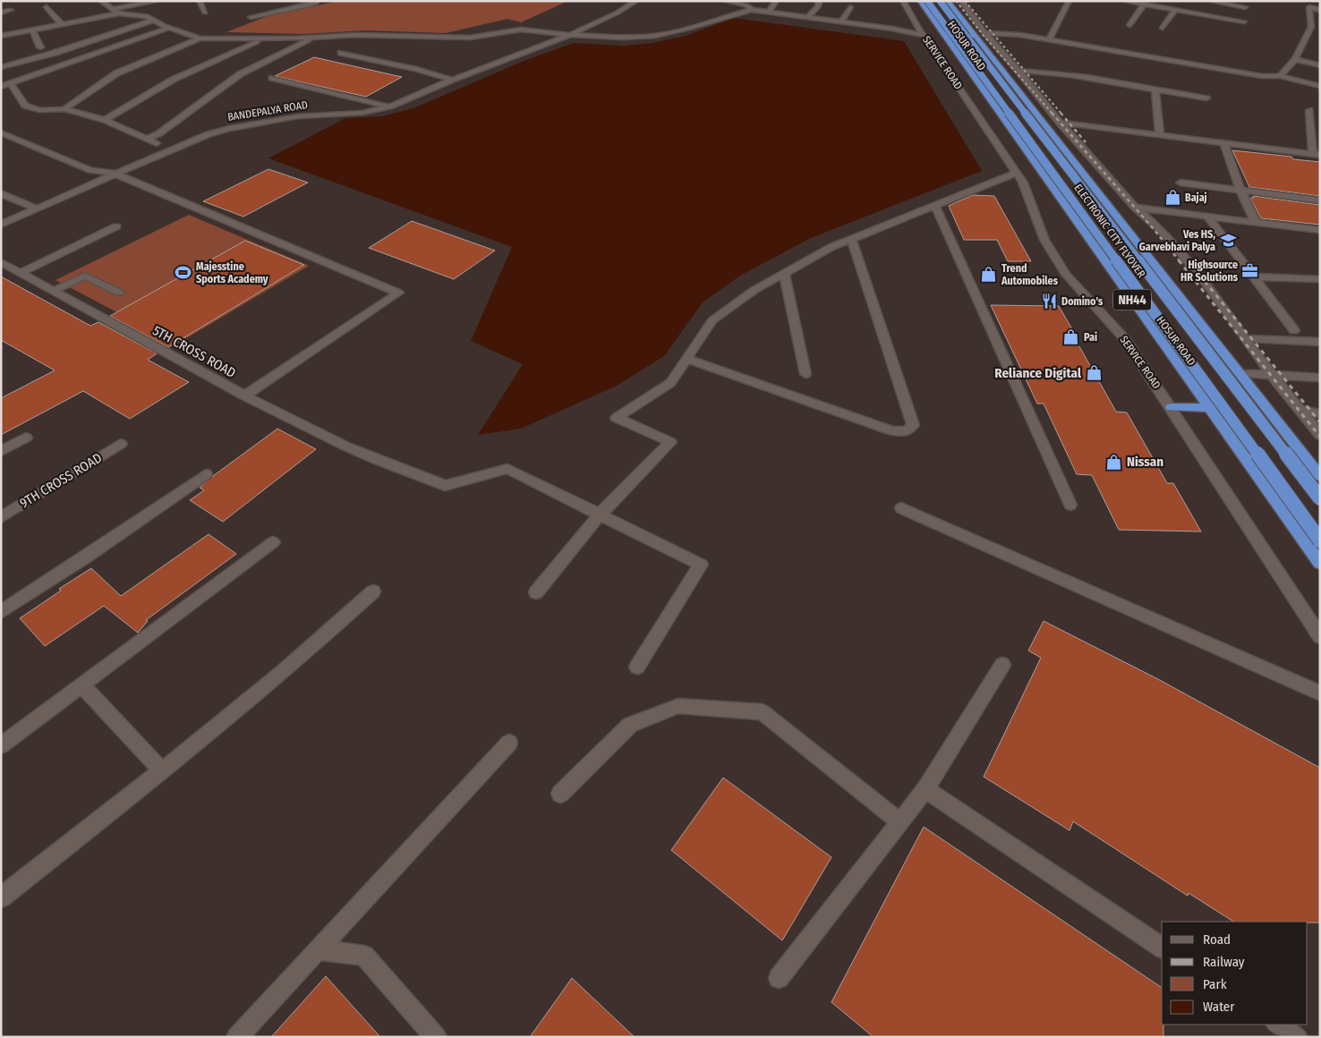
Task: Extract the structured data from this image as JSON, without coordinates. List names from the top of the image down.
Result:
{
  "streets": {
    "highway": ["HOSUR ROAD", "ELECTRONIC CITY FLYOVER", "NH44"],
    "street": [
      "SERVICE ROAD",
      "BANDEPALYA ROAD",
      "5TH CROSS ROAD",
      "9TH CROSS ROAD"
    ]
  },
  "places": {
    "shop": [
      "Bajaj",
      "Trend Automobiles",
      "Pai",
      "Reliance Digital",
      "Nissan"
    ],
    "school or university": ["Ves HS, Garvebhavi Palya"],
    "office": ["Highsource HR Solutions"],
    "sports": ["Majesstine Sports Academy"],
    "restaurant": ["Domino's"]
  },
  "legend": [
    "Road",
    "Railway",
    "Park",
    "Water"
  ]
}
